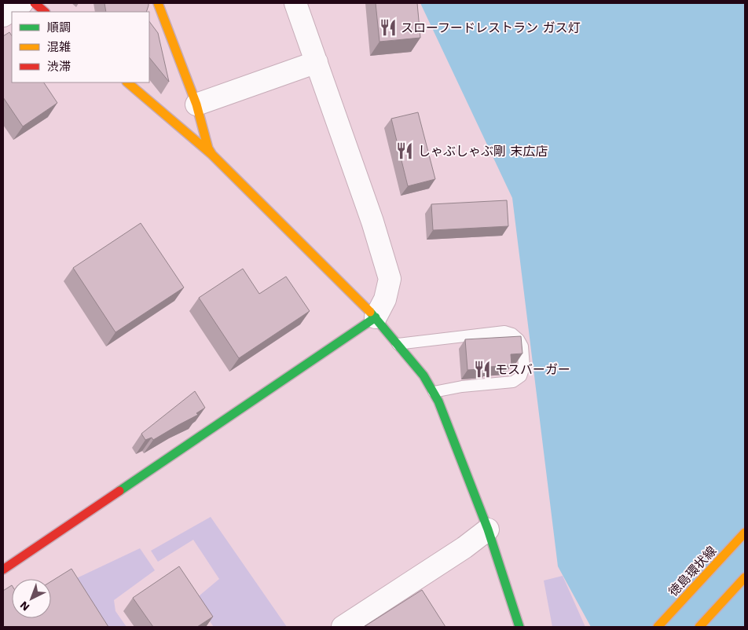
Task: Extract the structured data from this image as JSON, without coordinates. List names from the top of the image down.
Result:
{
  "streets": {
    "street": ["徳島環状線"]
  },
  "places": {
    "restaurant": ["スローフードレストラン ガス灯", "しゃぶしゃぶ剛 末広店", "モスバーガー"]
  },
  "legend": ["順調", "混雑", "渋滞"],
  "north": "bottom left"
}
